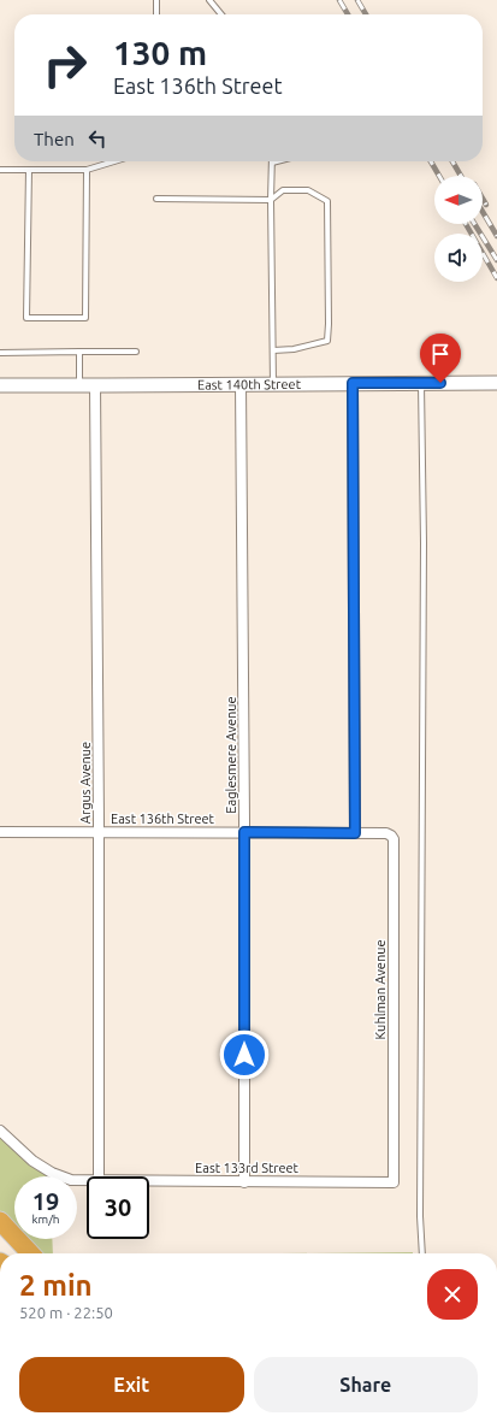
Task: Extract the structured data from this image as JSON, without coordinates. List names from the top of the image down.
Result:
{
  "streets": {
    "street": [
      "East 140th Street",
      "Eaglesmere Avenue",
      "Argus Avenue",
      "East 136th Street",
      "Kuhlman Avenue",
      "East 133rd Street"
    ]
  },
  "crossings": [
    ["East 140th Street", "Eaglesmere Avenue"],
    ["East 140th Street", "Argus Avenue"],
    ["Eaglesmere Avenue", "East 136th Street"],
    ["Eaglesmere Avenue", "East 133rd Street"],
    ["Argus Avenue", "East 136th Street"],
    ["East 136th Street", "Kuhlman Avenue"],
    ["Kuhlman Avenue", "East 133rd Street"]
  ],
  "north": "left",
  "page": {
    "turn": ["130 m", "East 136th Street"],
    "then": "Then",
    "speed": "19 km/h",
    "limit": "30",
    "heading": ["2 min", "520 m · 22:50"],
    "buttons": ["Exit", "Share"]
  }
}
